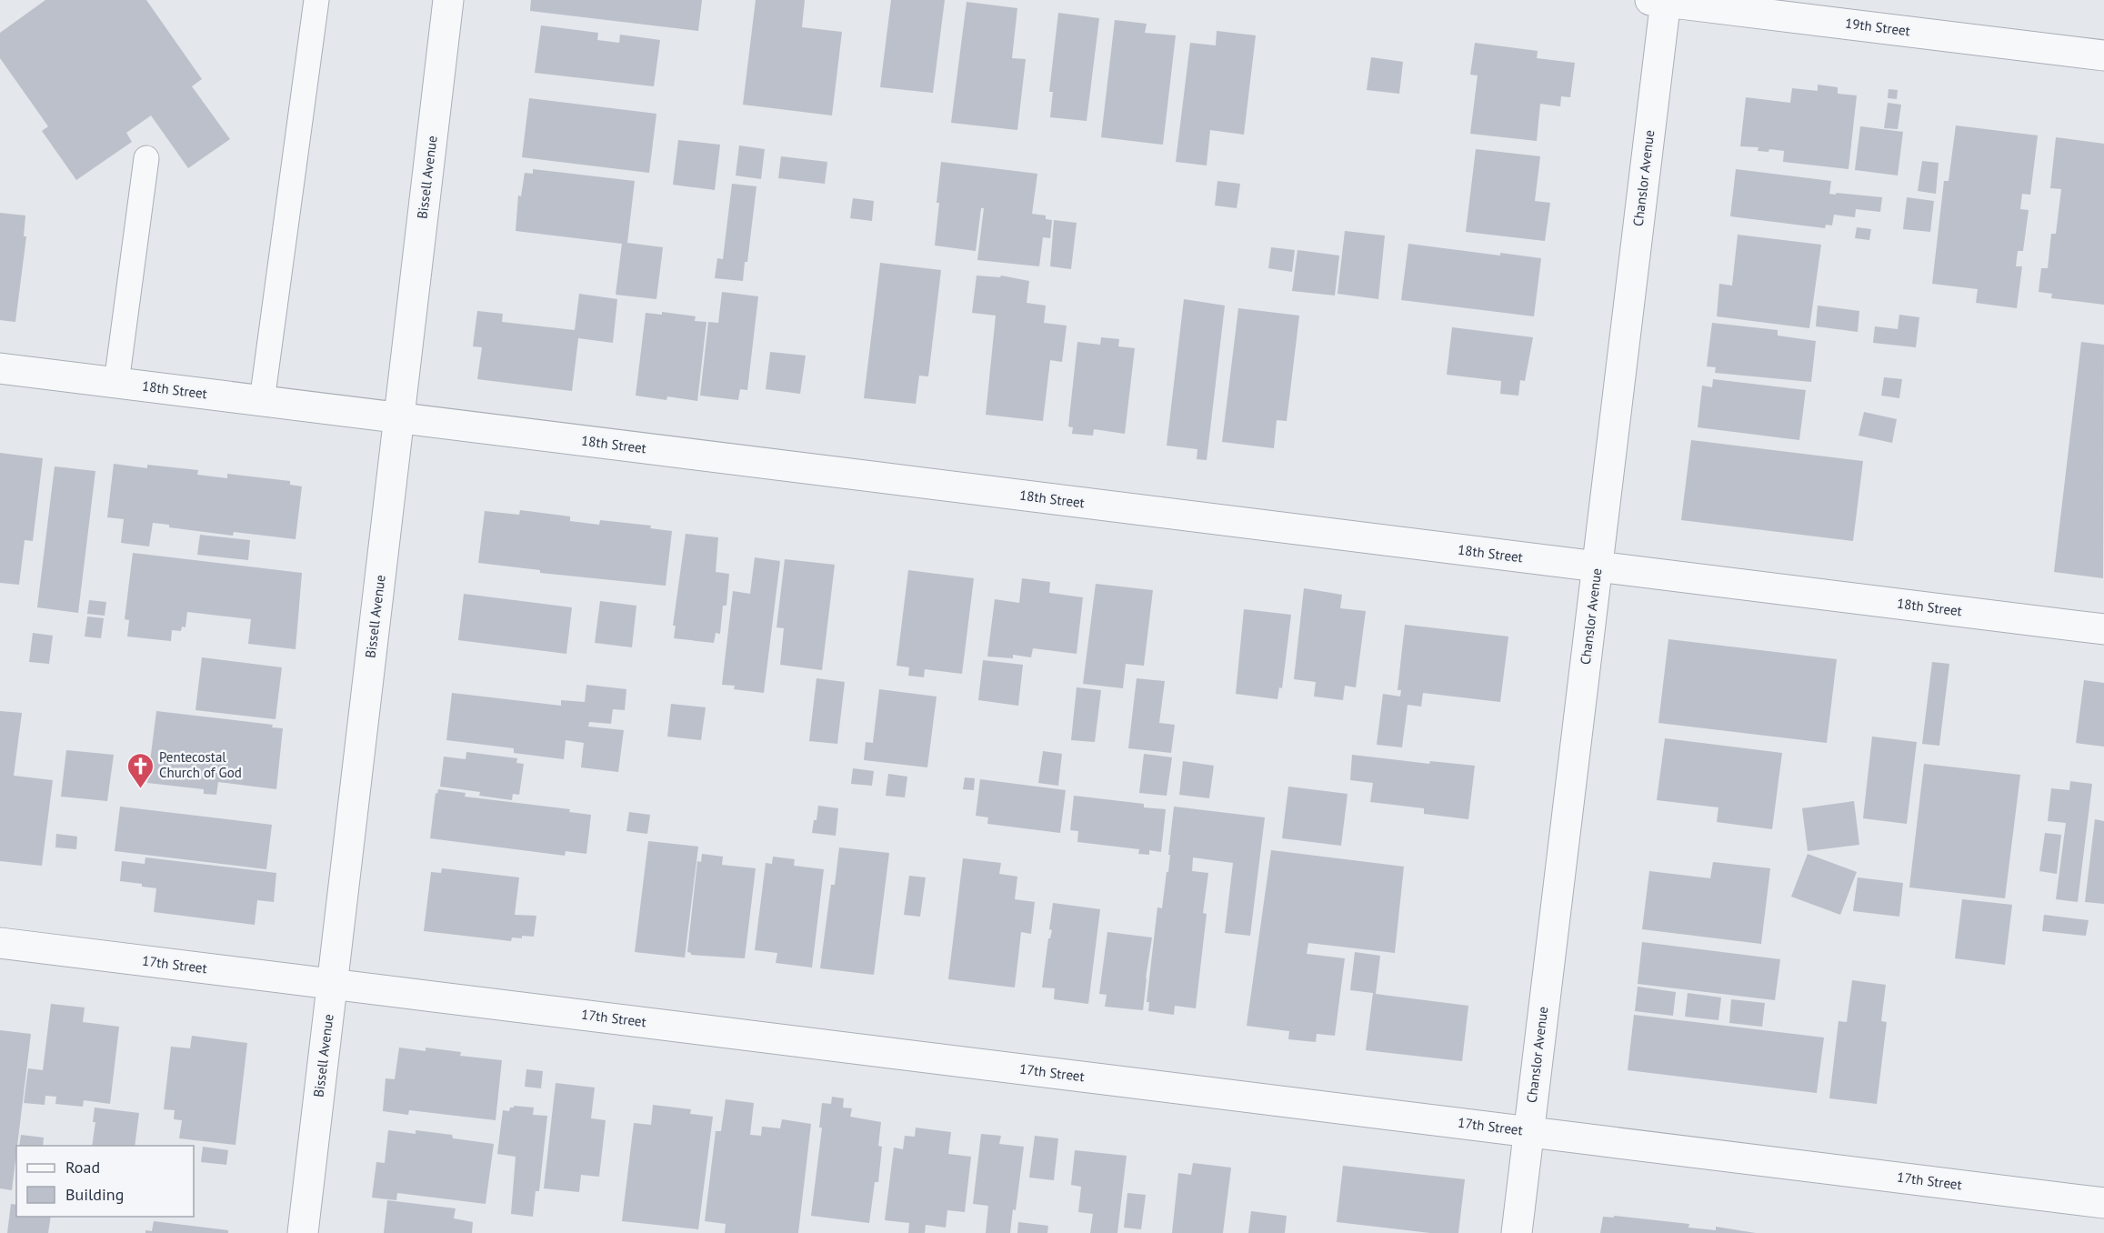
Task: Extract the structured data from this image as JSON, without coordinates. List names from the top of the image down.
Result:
{
  "streets": {
    "street": [
      "19th Street",
      "Bissell Avenue",
      "Chanslor Avenue",
      "18th Street",
      "17th Street"
    ]
  },
  "crossings": [
    ["19th Street", "Chanslor Avenue"],
    ["Bissell Avenue", "18th Street"],
    ["Bissell Avenue", "17th Street"],
    ["Chanslor Avenue", "18th Street"],
    ["Chanslor Avenue", "17th Street"]
  ],
  "places": {
    "church": ["Pentecostal Church of God"]
  },
  "legend": ["Road", "Building"]
}
